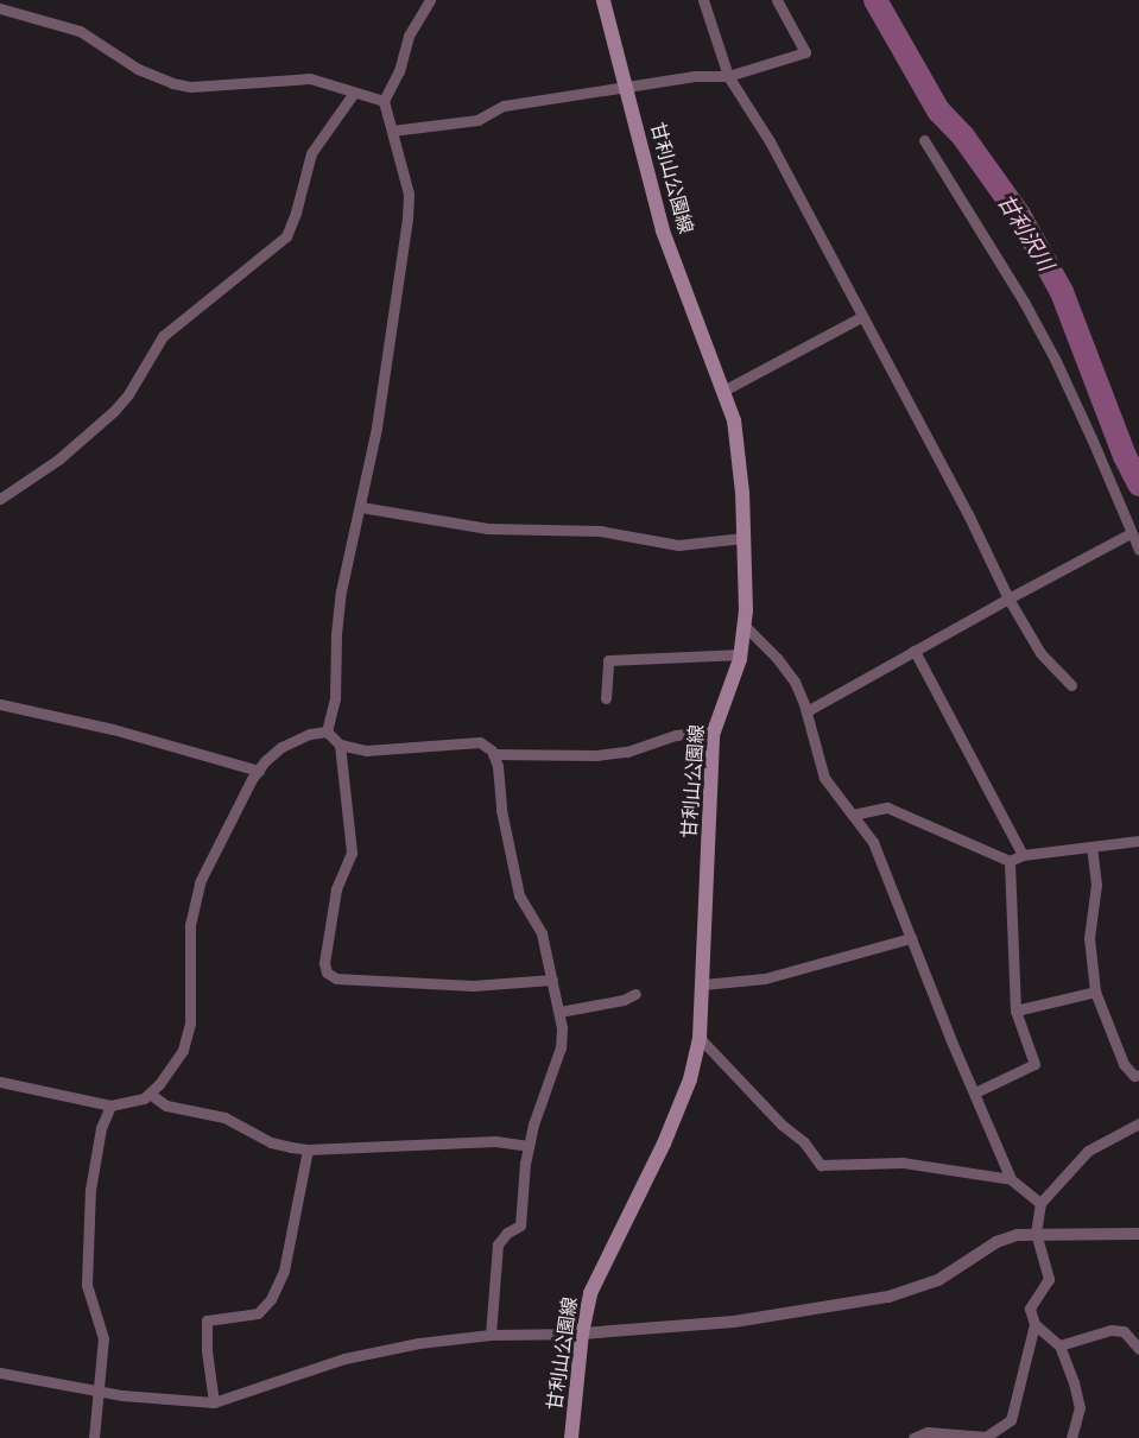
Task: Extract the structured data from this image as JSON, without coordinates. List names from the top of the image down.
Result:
{
  "streets": {
    "main road": ["甘利山公園線"]
  },
  "water": ["甘利沢川"]
}
